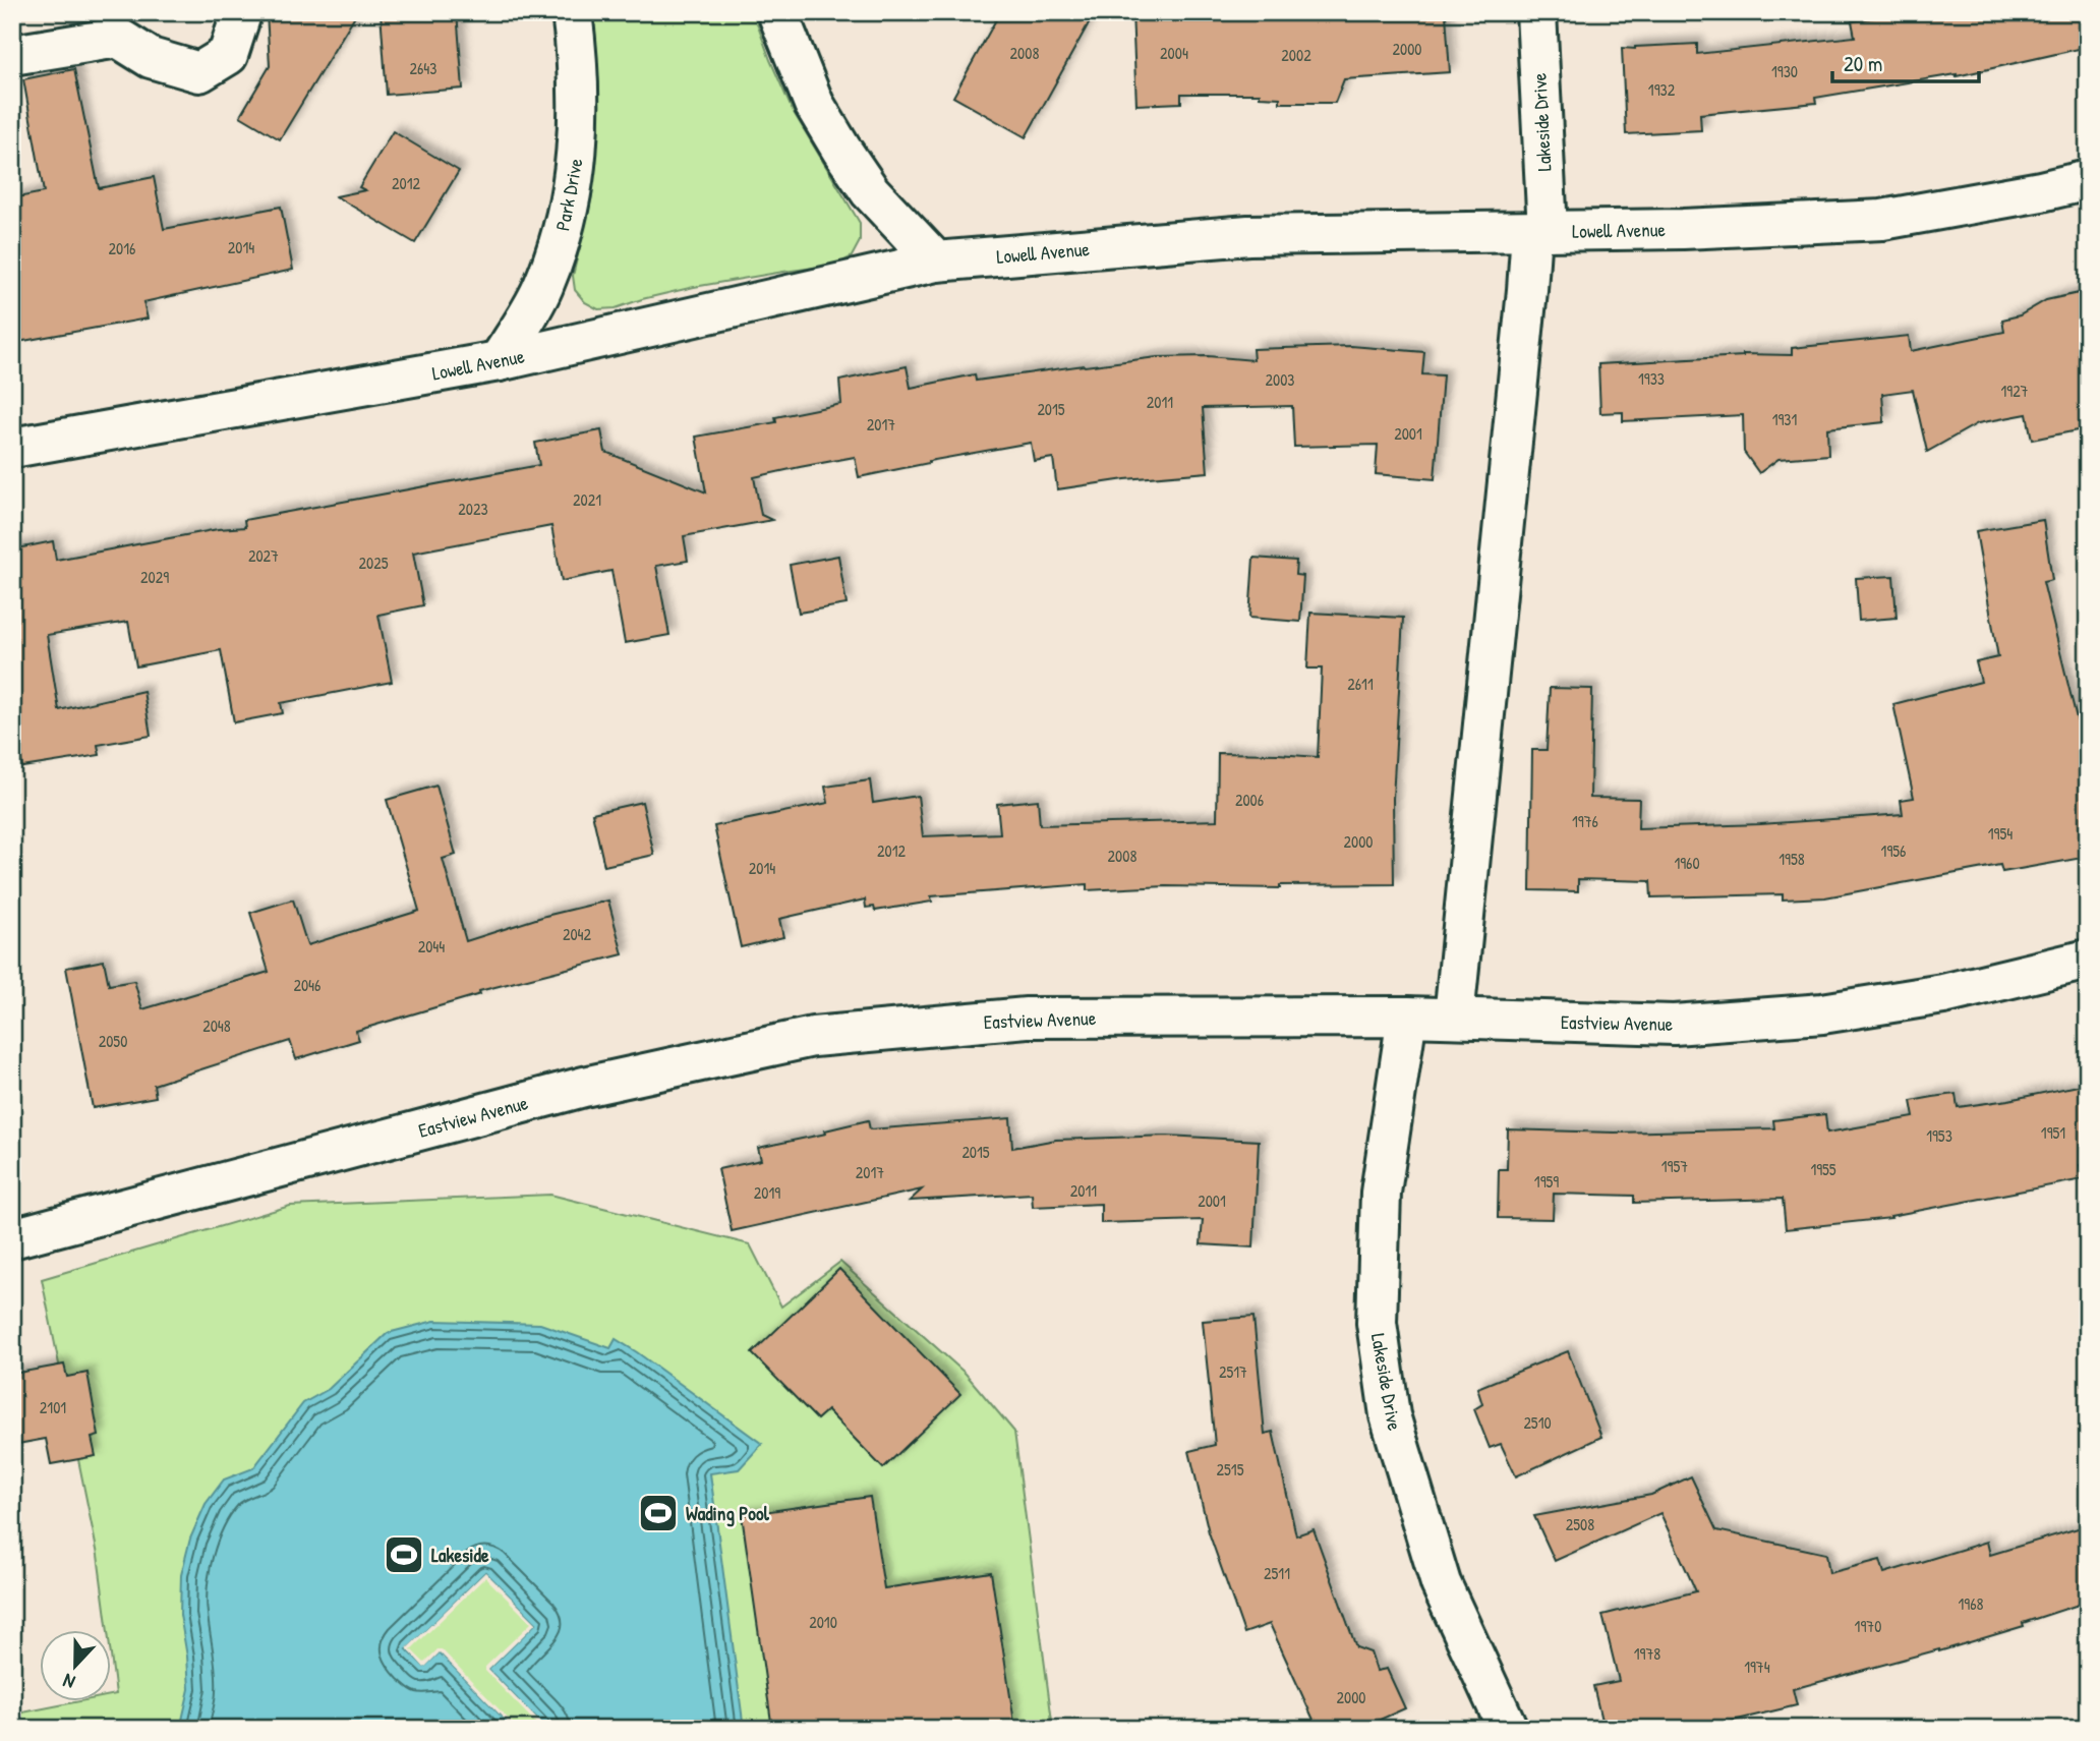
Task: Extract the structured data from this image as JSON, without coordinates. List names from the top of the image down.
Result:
{
  "streets": {
    "street": [
      "Lakeside Drive",
      "Park Drive",
      "Lowell Avenue",
      "Eastview Avenue"
    ]
  },
  "crossings": [
    ["Lakeside Drive", "Lowell Avenue"],
    ["Lakeside Drive", "Eastview Avenue"],
    ["Park Drive", "Lowell Avenue"]
  ],
  "places": {
    "sports": ["Wading Pool", "Lakeside"]
  },
  "house_numbers": [
    "2000",
    "2008",
    "2004",
    "2002",
    "2643",
    "1930",
    "1932",
    "2012",
    "2014",
    "2016",
    "1933",
    "2003",
    "1927",
    "2011",
    "2015",
    "1931",
    "2017",
    "2001",
    "2021",
    "2023",
    "2027",
    "2025",
    "2029",
    "2611",
    "2006",
    "1976",
    "1954",
    "2000",
    "2012",
    "1956",
    "2008",
    "1958",
    "1960",
    "2014",
    "2042",
    "2044",
    "2046",
    "2048",
    "2050",
    "1951",
    "1953",
    "2015",
    "1957",
    "1955",
    "2017",
    "1959",
    "2011",
    "2019",
    "2001",
    "2517",
    "2101",
    "2510",
    "2515",
    "2508",
    "2511",
    "1968",
    "2010",
    "1970",
    "1978",
    "1974",
    "2000"
  ],
  "scale_bar": "20 m",
  "north": "bottom"
}
